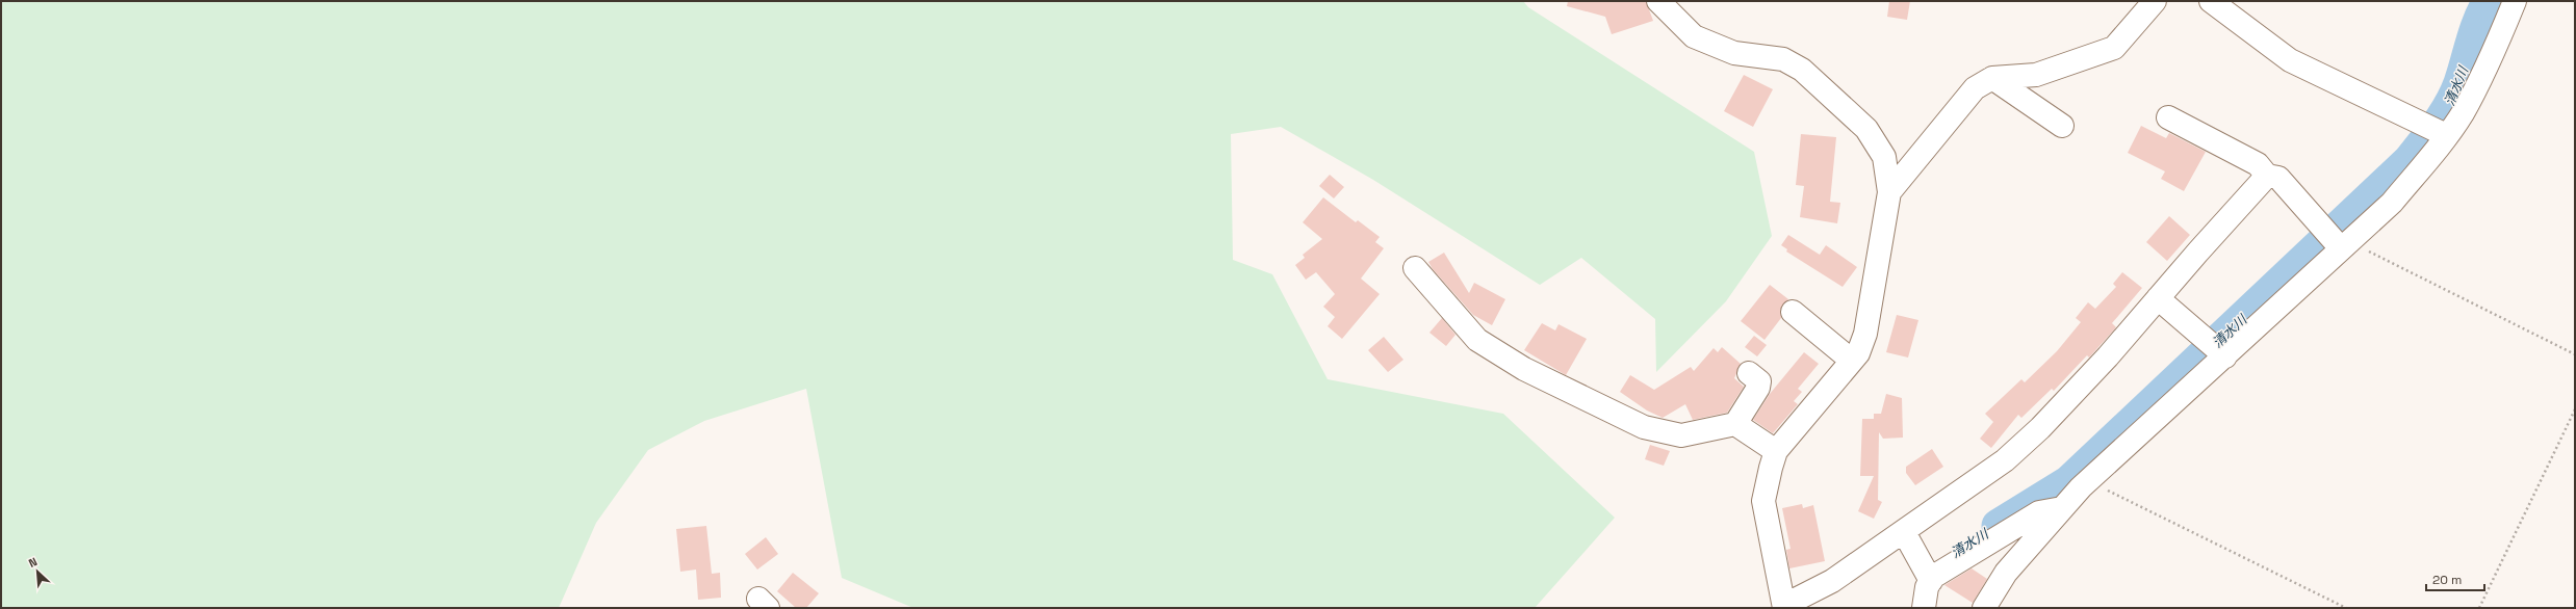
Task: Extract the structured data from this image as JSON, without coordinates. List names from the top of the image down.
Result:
{
  "water": ["清水川"],
  "scale_bar": "20 m",
  "north": "top left"
}
